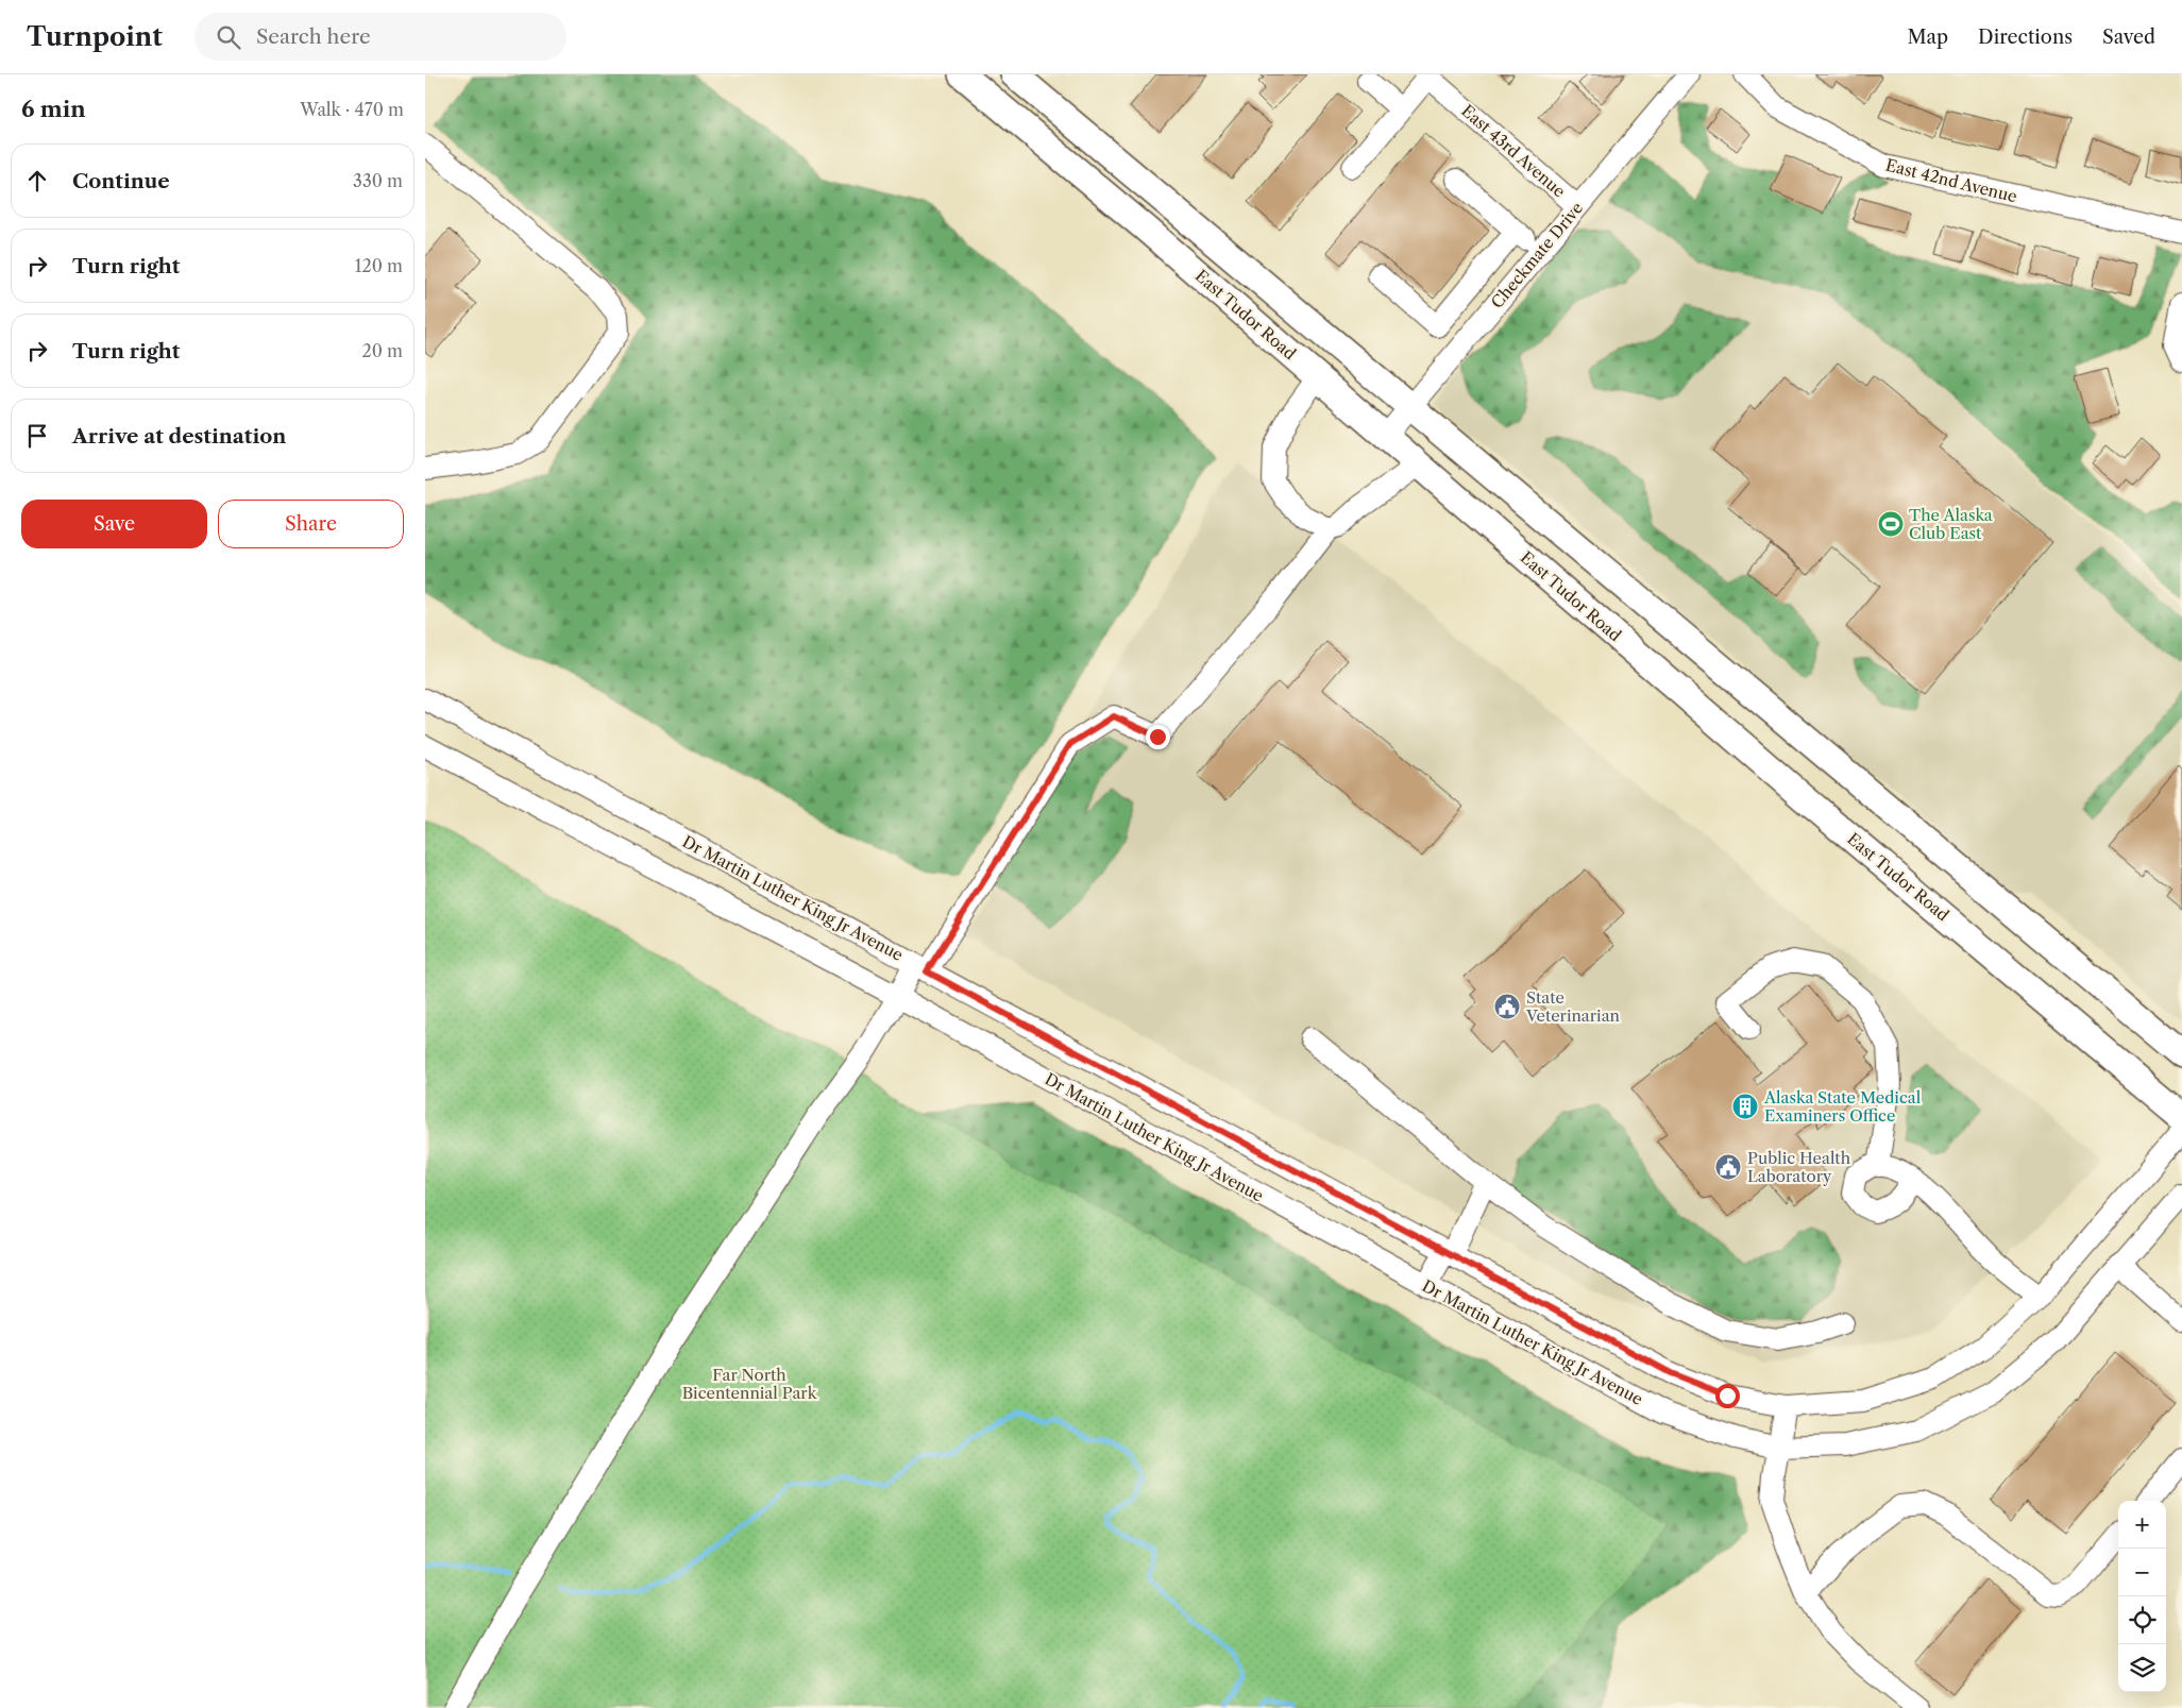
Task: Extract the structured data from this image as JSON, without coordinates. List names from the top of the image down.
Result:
{
  "streets": {
    "main road": ["East Tudor Road"],
    "street": [
      "East 43rd Avenue",
      "East 42nd Avenue",
      "Checkmate Drive",
      "Dr Martin Luther King Jr Avenue"
    ]
  },
  "crossings": [
    ["East 43rd Avenue", "Checkmate Drive"],
    ["Checkmate Drive", "East Tudor Road"]
  ],
  "parks": ["Far North Bicentennial Park"],
  "places": {
    "sports": ["The Alaska Club East"],
    "public building": ["State Veterinarian", "Public Health Laboratory"],
    "building": ["Alaska State Medical Examiners Office"]
  },
  "page": {
    "header": "Turnpoint",
    "search": "Search here",
    "nav": ["Map", "Directions", "Saved"],
    "heading": ["6 min", "Walk · 470 m"],
    "list": [
      ["Continue", "330 m"],
      ["Turn right", "120 m"],
      ["Turn right", "20 m"],
      "Arrive at destination"
    ],
    "buttons": ["Save", "Share"],
    "map_buttons": ["+", "−"]
  }
}
